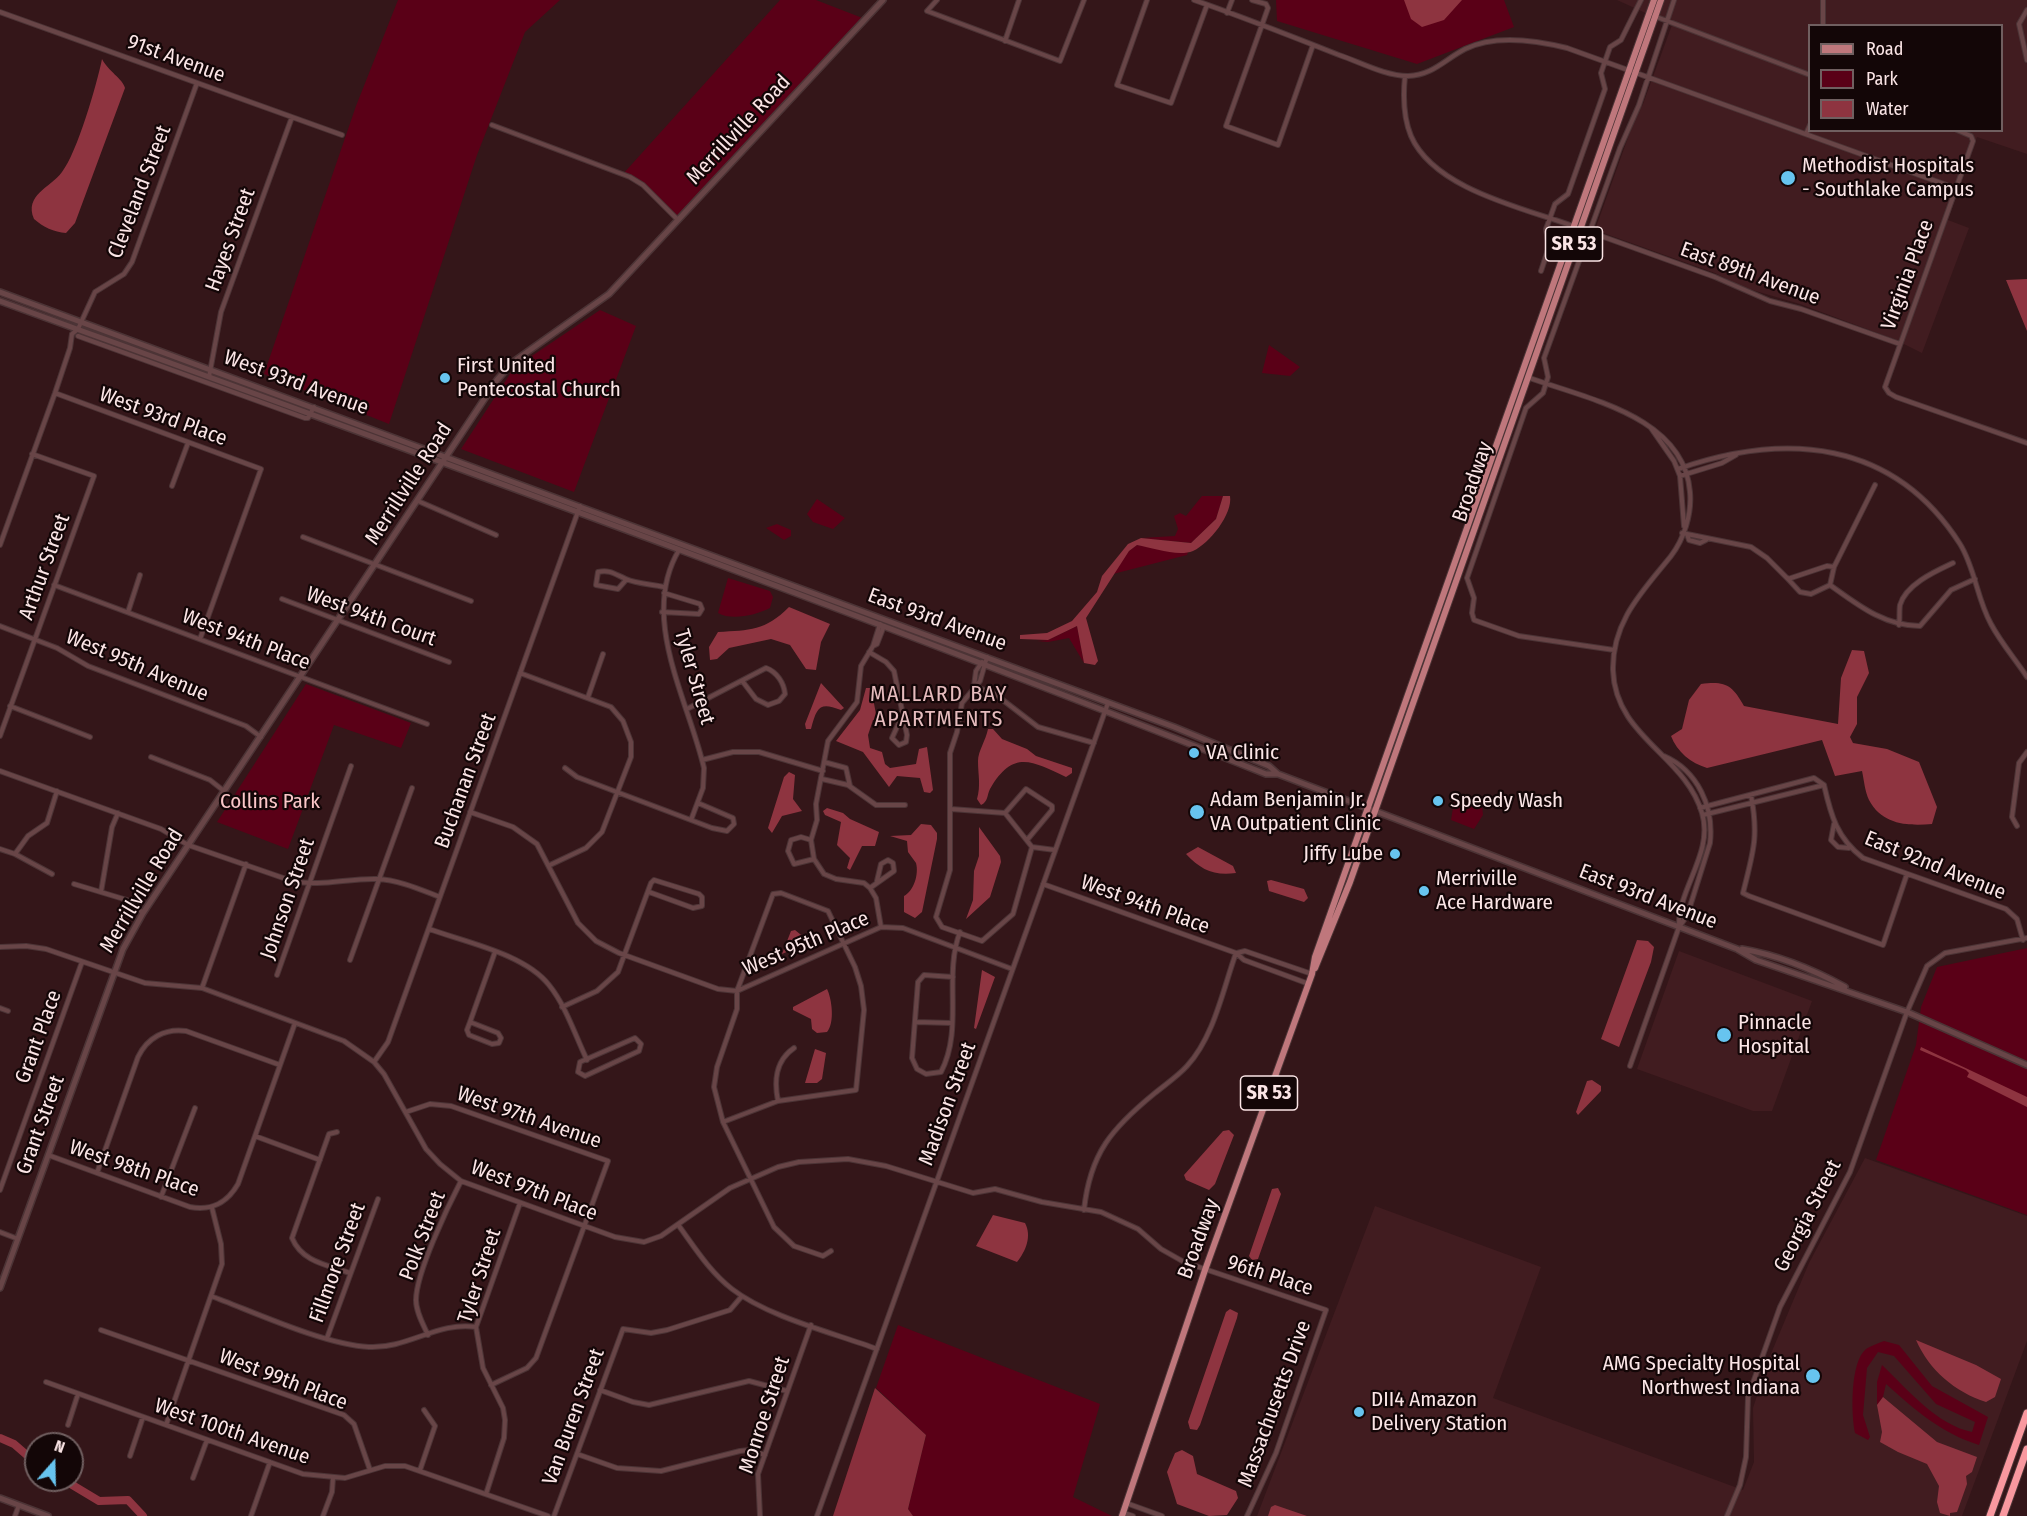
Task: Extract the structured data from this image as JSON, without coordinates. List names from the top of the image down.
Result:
{
  "streets": {
    "main road": ["SR 53", "Broadway"],
    "street": [
      "91st Avenue",
      "Merrillville Road",
      "Cleveland Street",
      "Hayes Street",
      "East 89th Avenue",
      "Virginia Place",
      "West 93rd Avenue",
      "West 93rd Place",
      "Arthur Street",
      "West 94th Court",
      "East 93rd Avenue",
      "West 94th Place",
      "West 95th Avenue",
      "Tyler Street",
      "Buchanan Street",
      "East 92nd Avenue",
      "Johnson Street",
      "West 95th Place",
      "Grant Place",
      "Madison Street",
      "West 97th Avenue",
      "Grant Street",
      "West 98th Place",
      "West 97th Place",
      "Georgia Street",
      "Polk Street",
      "Fillmore Street",
      "96th Place",
      "West 99th Place",
      "Massachusetts Drive",
      "Monroe Street",
      "Van Buren Street",
      "West 100th Avenue"
    ]
  },
  "crossings": [
    ["91st Avenue", "Cleveland Street"],
    ["91st Avenue", "Hayes Street"],
    ["Merrillville Road", "West 93rd Avenue"],
    ["Merrillville Road", "West 94th Court"],
    ["Merrillville Road", "West 94th Place"],
    ["Merrillville Road", "West 95th Avenue"],
    ["Merrillville Road", "Grant Street"],
    ["Merrillville Road", "West 97th Place"],
    ["Cleveland Street", "West 93rd Avenue"],
    ["Cleveland Street", "West 93rd Place"],
    ["Cleveland Street", "Arthur Street"],
    ["Hayes Street", "West 93rd Avenue"],
    ["East 89th Avenue", "Virginia Place"],
    ["West 93rd Avenue", "East 93rd Avenue"],
    ["West 93rd Avenue", "Buchanan Street"],
    ["West 93rd Place", "West 94th Place"],
    ["Broadway", "East 93rd Avenue"],
    ["Broadway", "West 94th Place"],
    ["Broadway", "96th Place"],
    ["Arthur Street", "West 94th Place"],
    ["Arthur Street", "West 95th Avenue"],
    ["East 93rd Avenue", "Tyler Street"],
    ["East 93rd Avenue", "Buchanan Street"],
    ["East 93rd Avenue", "Madison Street"],
    ["East 93rd Avenue", "Georgia Street"],
    ["West 94th Place", "Madison Street"],
    ["Tyler Street", "West 97th Place"],
    ["Tyler Street", "West 100th Avenue"],
    ["Buchanan Street", "West 95th Place"],
    ["Buchanan Street", "West 97th Place"],
    ["East 92nd Avenue", "Georgia Street"],
    ["Grant Place", "West 97th Place"],
    ["Madison Street", "West 97th Place"],
    ["Madison Street", "96th Place"],
    ["West 97th Avenue", "West 97th Place"],
    ["Grant Street", "West 98th Place"],
    ["Grant Street", "West 97th Place"],
    ["West 97th Place", "Polk Street"],
    ["West 97th Place", "96th Place"],
    ["96th Place", "Massachusetts Drive"],
    ["West 99th Place", "West 100th Avenue"]
  ],
  "districts": ["MALLARD BAY APARTMENTS"],
  "parks": ["Collins Park"],
  "places": [
    "Methodist Hospitals - Southlake Campus",
    "First United Pentecostal Church",
    "VA Clinic",
    "Speedy Wash",
    "Adam Benjamin Jr. VA Outpatient Clinic",
    "Jiffy Lube",
    "Merriville Ace Hardware",
    "Pinnacle Hospital",
    "AMG Specialty Hospital Northwest Indiana",
    "DII4 Amazon Delivery Station"
  ],
  "legend": ["Road", "Park", "Water"],
  "north": "top"
}
